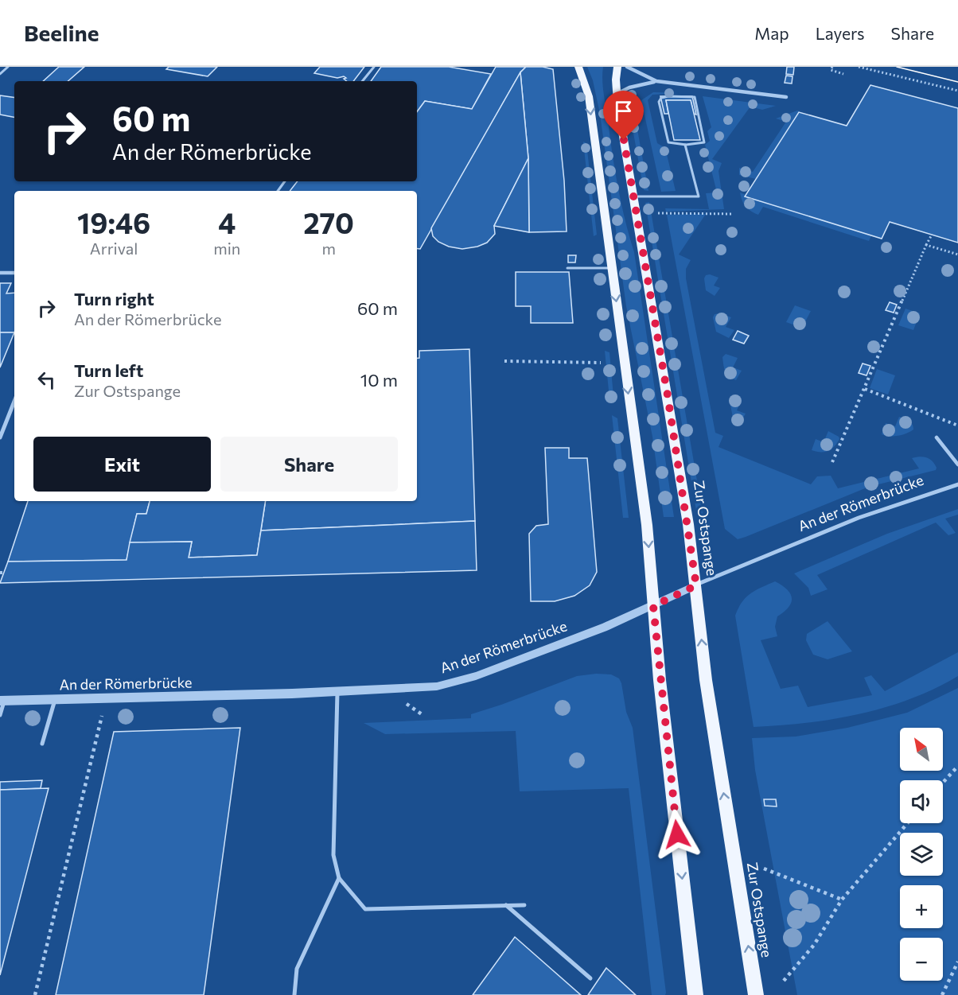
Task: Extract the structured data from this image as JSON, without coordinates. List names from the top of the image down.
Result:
{
  "streets": {
    "main road": ["Zur Ostspange"],
    "street": ["An der Römerbrücke"]
  },
  "crossings": [
    ["An der Römerbrücke", "Zur Ostspange"]
  ],
  "north": "top left",
  "page": {
    "header": "Beeline",
    "nav": ["Map", "Layers", "Share"],
    "turn": ["60 m", "An der Römerbrücke"],
    "eta": [
      "19:46",
      "Arrival",
      "4",
      "min",
      "270",
      "m"
    ],
    "list": [
      {
        "name": "Turn right",
        "note": "An der Römerbrücke",
        "value": "60 m"
      },
      {
        "name": "Turn left",
        "note": "Zur Ostspange",
        "value": "10 m"
      }
    ],
    "buttons": ["Exit", "Share"],
    "map_buttons": ["+", "−"]
  }
}
